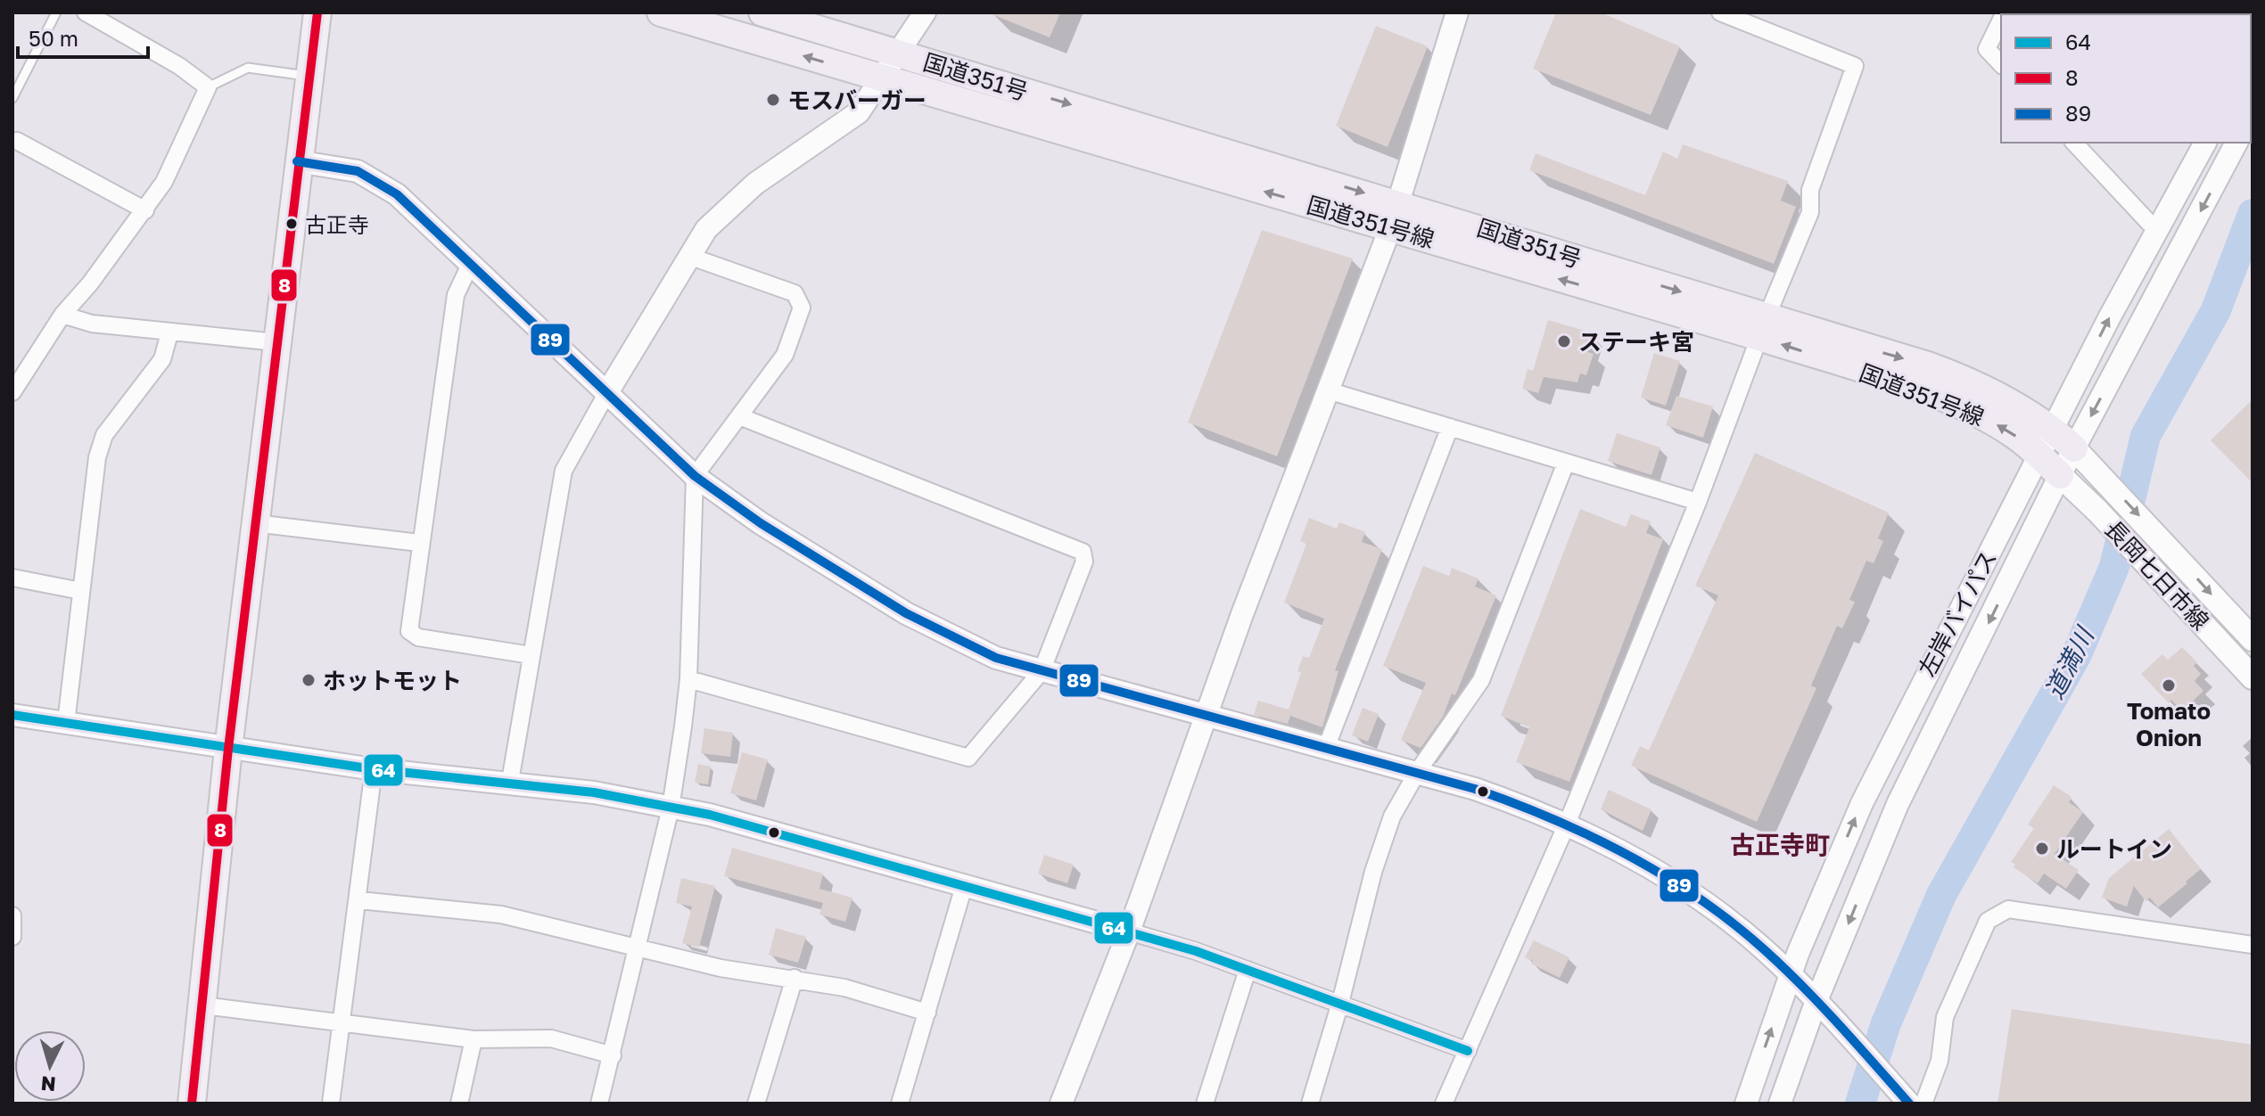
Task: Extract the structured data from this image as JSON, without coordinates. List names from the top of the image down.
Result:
{
  "streets": {
    "highway": ["国道351号", "国道351号線"],
    "main road": ["長岡七日市線"],
    "street": ["左岸バイパス"]
  },
  "crossings": [
    ["国道351号", "国道351号線"],
    ["国道351号", "長岡七日市線"],
    ["国道351号", "左岸バイパス"],
    ["国道351号線", "長岡七日市線"],
    ["国道351号線", "左岸バイパス"],
    ["長岡七日市線", "左岸バイパス"]
  ],
  "one_way": ["国道351号", "国道351号線"],
  "districts": ["古正寺町"],
  "water": ["道満川"],
  "places": [
    "モスバーガー",
    "古正寺",
    "ステーキ宮",
    "ホットモット",
    "Tomato Onion",
    "ルートイン"
  ],
  "lines": ["transit line 8", "transit line 89", "transit line 64"],
  "legend": ["64", "8", "89"],
  "scale_bar": "50 m",
  "north": "bottom"
}
